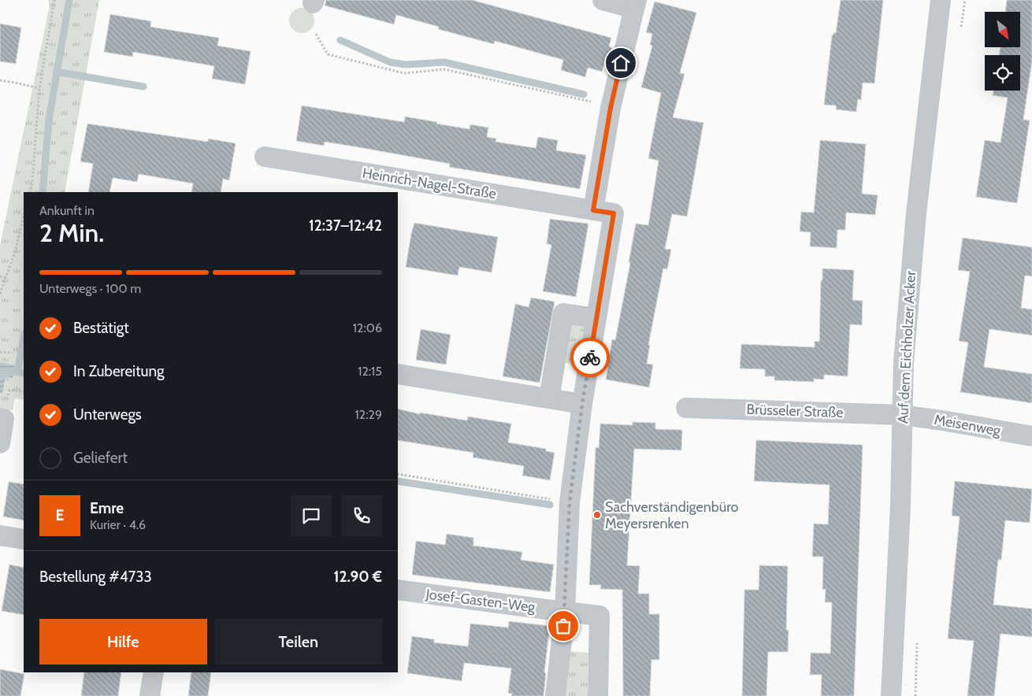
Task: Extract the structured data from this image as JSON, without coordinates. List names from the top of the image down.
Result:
{
  "streets": {
    "street": [
      "Heinrich-Nagel-Straße",
      "Auf dem Eichholzer Acker",
      "Brüsseler Straße",
      "Meisenweg",
      "Josef-Gasten-Weg"
    ]
  },
  "crossings": [
    ["Auf dem Eichholzer Acker", "Brüsseler Straße"],
    ["Auf dem Eichholzer Acker", "Meisenweg"],
    ["Brüsseler Straße", "Meisenweg"]
  ],
  "places": ["Sachverständigenbüro Meyersrenken"],
  "north": "bottom right",
  "page": {
    "heading": ["2 Min.", "Ankunft in", "12:37–12:42"],
    "panel": [
      "Emre",
      "Kurier · 4.6",
      "Bestellung #4733",
      "12.90 €"
    ],
    "bar": "Unterwegs · 100 m",
    "list": [
      ["Bestätigt", "12:06"],
      ["In Zubereitung", "12:15"],
      ["Unterwegs", "12:29"],
      "Geliefert"
    ],
    "round": "E",
    "buttons": ["Hilfe", "Teilen"]
  }
}
